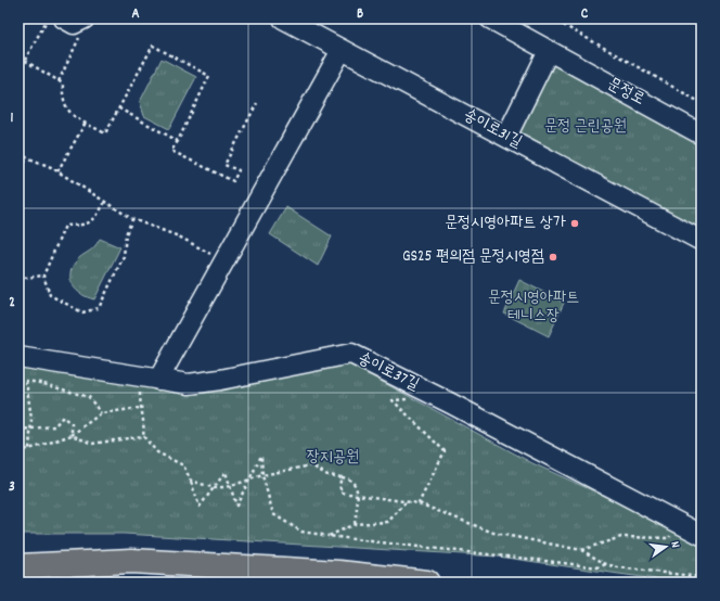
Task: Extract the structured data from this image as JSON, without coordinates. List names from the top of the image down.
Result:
{
  "streets": {
    "street": ["문정로", "송이로31길", "송이로37길"]
  },
  "parks": ["문정 근린공원", "문정시영아파트 테니스장", "장지공원"],
  "places": ["문정시영아파트 상가", "GS25 편의점 문정시영점"],
  "north": "right",
  "grid": {
    "columns": ["A", "B", "C"],
    "rows": ["1", "2", "3"]
  }
}
